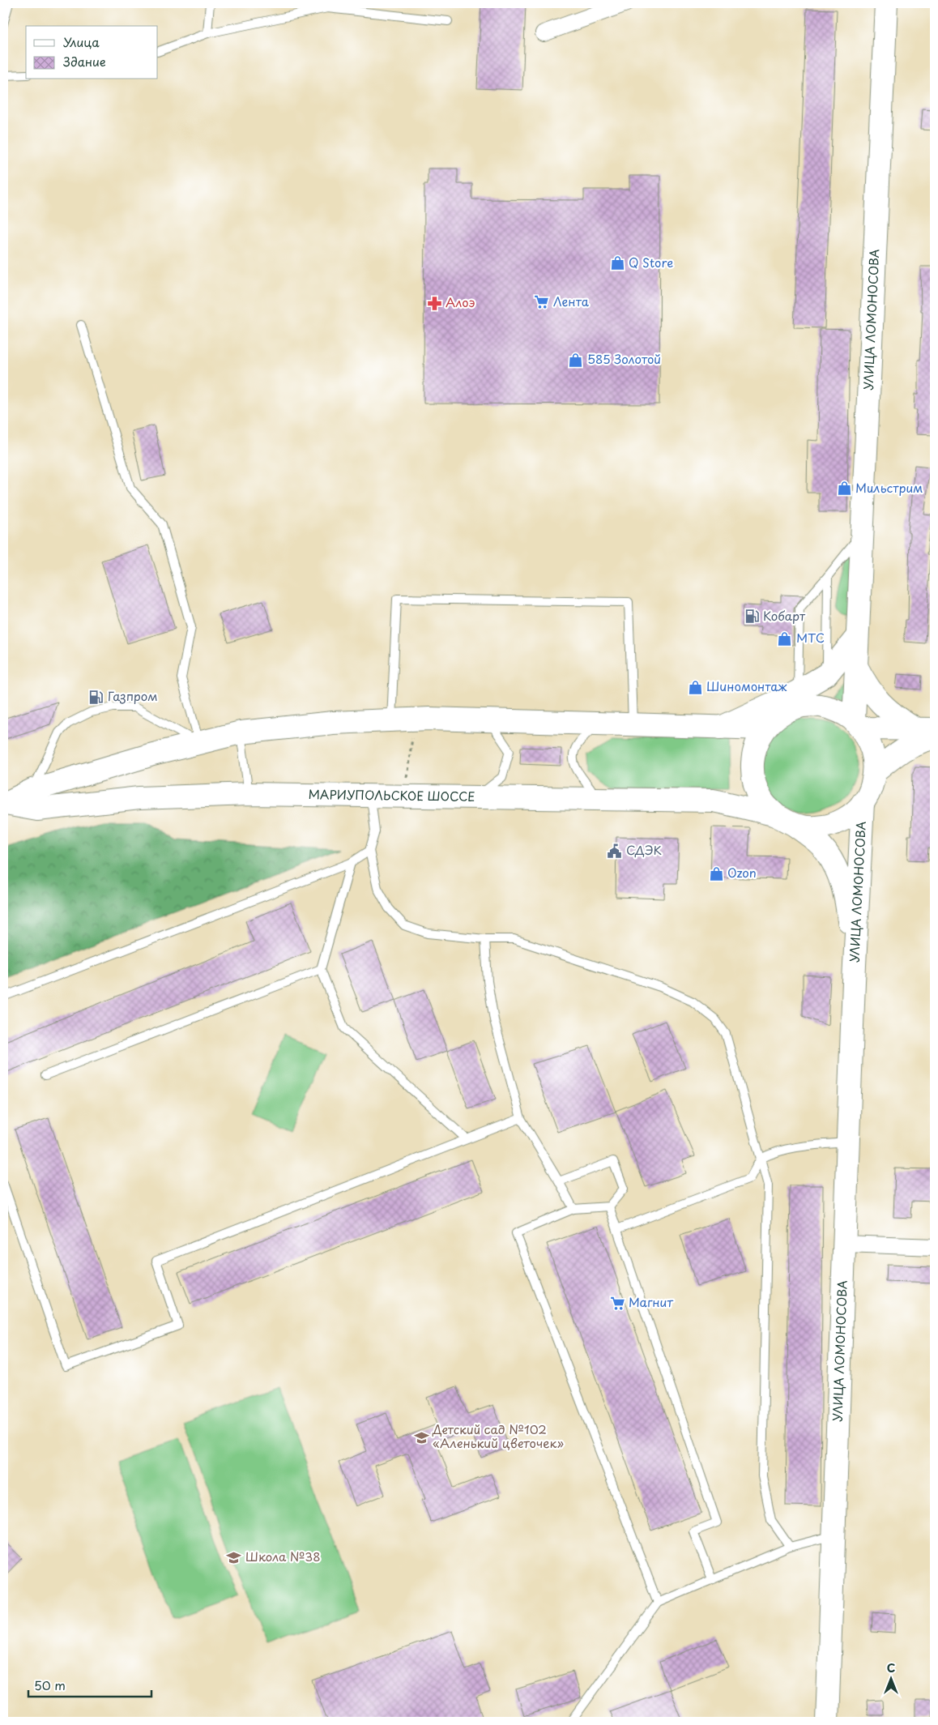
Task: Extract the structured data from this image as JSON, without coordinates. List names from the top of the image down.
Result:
{
  "streets": {
    "main road": ["УЛИЦА ЛОМОНОСОВА", "МАРИУПОЛЬСКОЕ ШОССЕ"]
  },
  "crossings": [
    ["УЛИЦА ЛОМОНОСОВА", "МАРИУПОЛЬСКОЕ ШОССЕ"]
  ],
  "places": {
    "shop": [
      "Q Store",
      "585 Золотой",
      "Мильстрим",
      "МТС",
      "Шиномонтаж",
      "Ozon"
    ],
    "supermarket": ["Лента", "Магнит"],
    "pharmacy": ["Алоэ"],
    "fuel station": ["Кобарт", "Газпром"],
    "public building": ["СДЭК"],
    "school or university": ["Детский сад №102 «Аленький цветочек»", "Школа №38"]
  },
  "legend": ["Улица", "Здание"],
  "scale_bar": "50 m",
  "north": "top"
}
